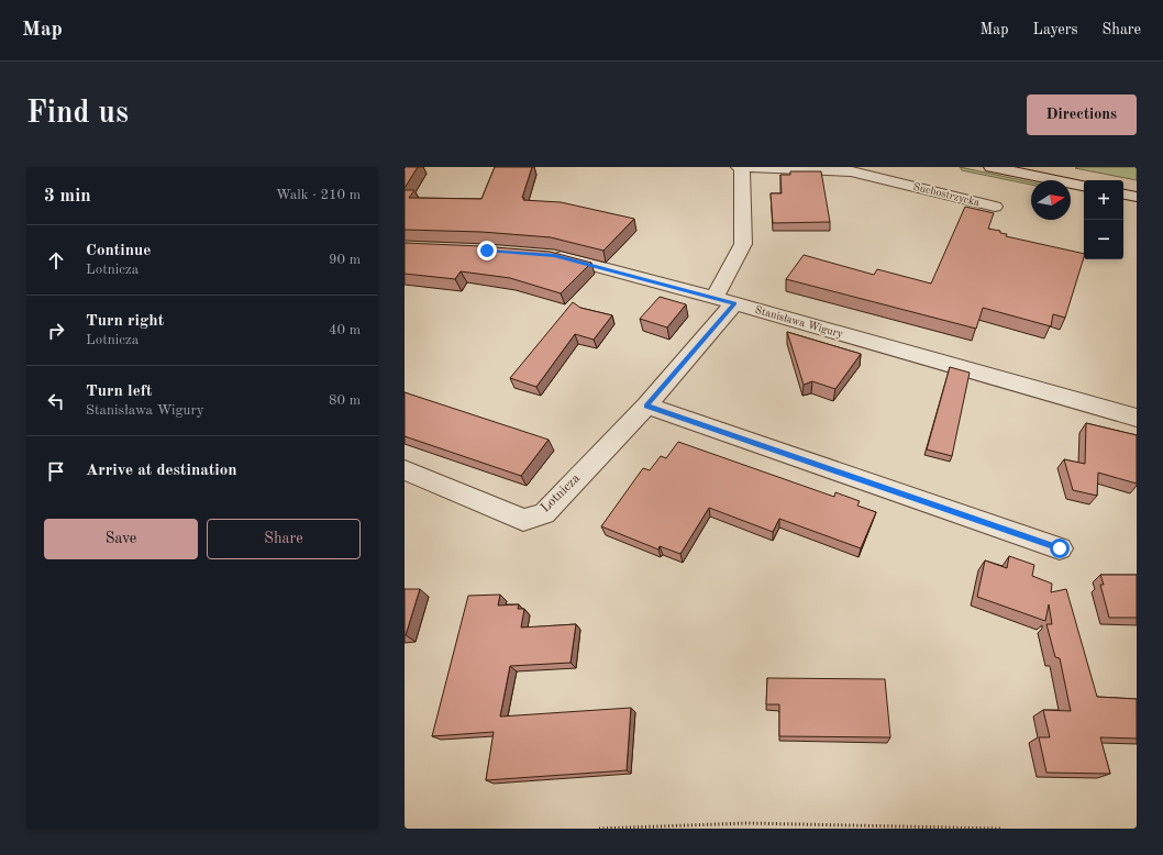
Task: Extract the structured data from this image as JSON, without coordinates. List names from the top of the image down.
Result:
{
  "streets": {
    "street": ["Suchostrzycka", "Stanisława Wigury", "Lotnicza"]
  },
  "crossings": [
    ["Stanisława Wigury", "Lotnicza"]
  ],
  "north": "right",
  "page": {
    "header": "Map",
    "nav": ["Map", "Layers", "Share"],
    "buttons": [
      "Directions",
      ["Save", "Share"]
    ],
    "title": "Find us",
    "heading": ["3 min", "Walk · 210 m"],
    "map_buttons": ["+", "−"],
    "list": [
      ["Continue", "Lotnicza", "90 m"],
      ["Turn right", "Lotnicza", "40 m"],
      ["Turn left", "Stanisława Wigury", "80 m"],
      "Arrive at destination"
    ]
  }
}
